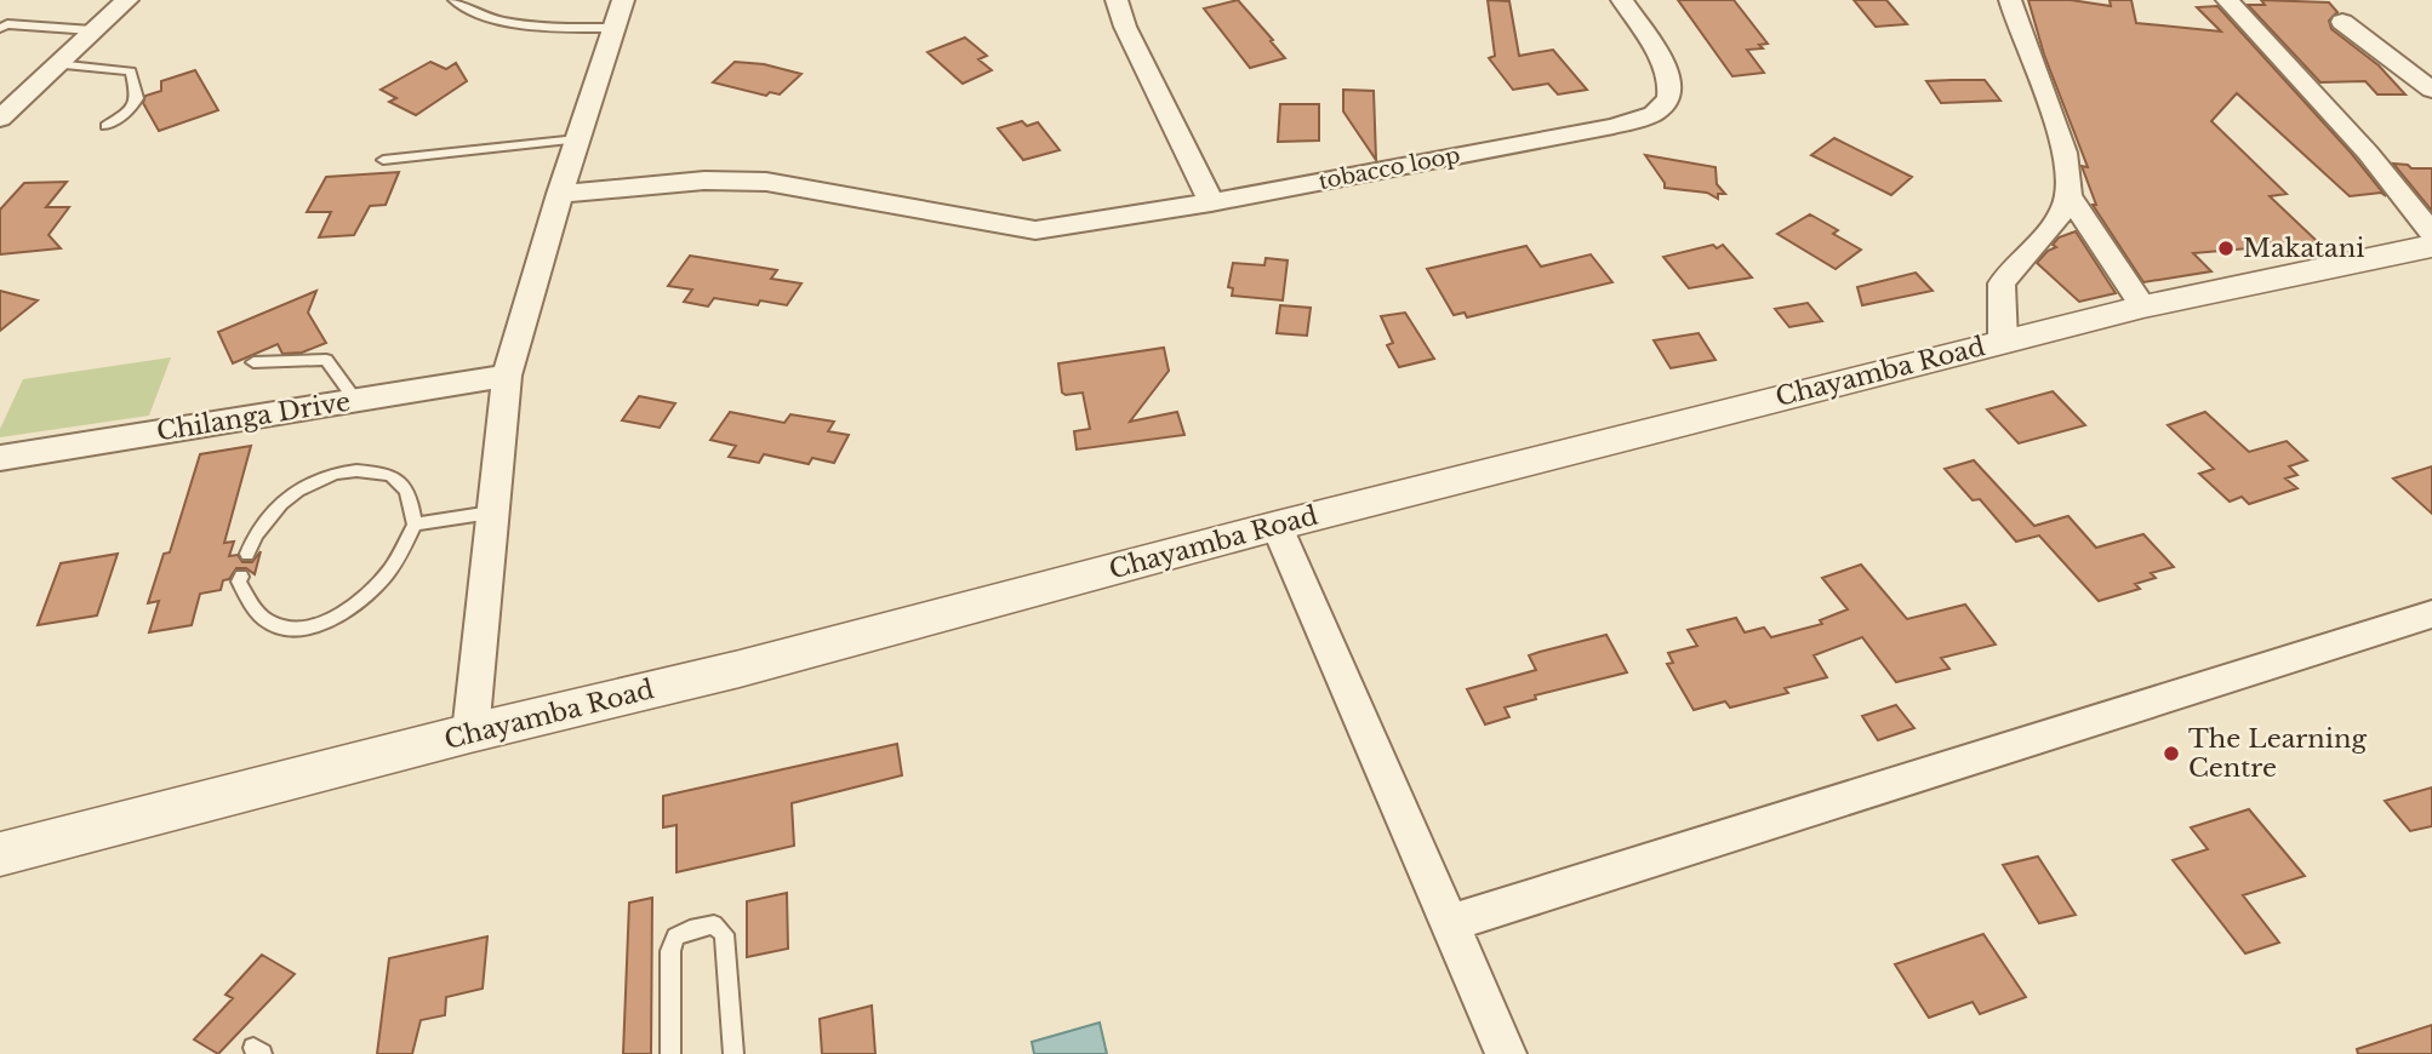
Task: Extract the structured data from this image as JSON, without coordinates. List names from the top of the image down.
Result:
{
  "streets": {
    "street": ["tobacco loop", "Chayamba Road", "Chilanga Drive"]
  },
  "places": ["Makatani", "The Learning Centre"]
}
